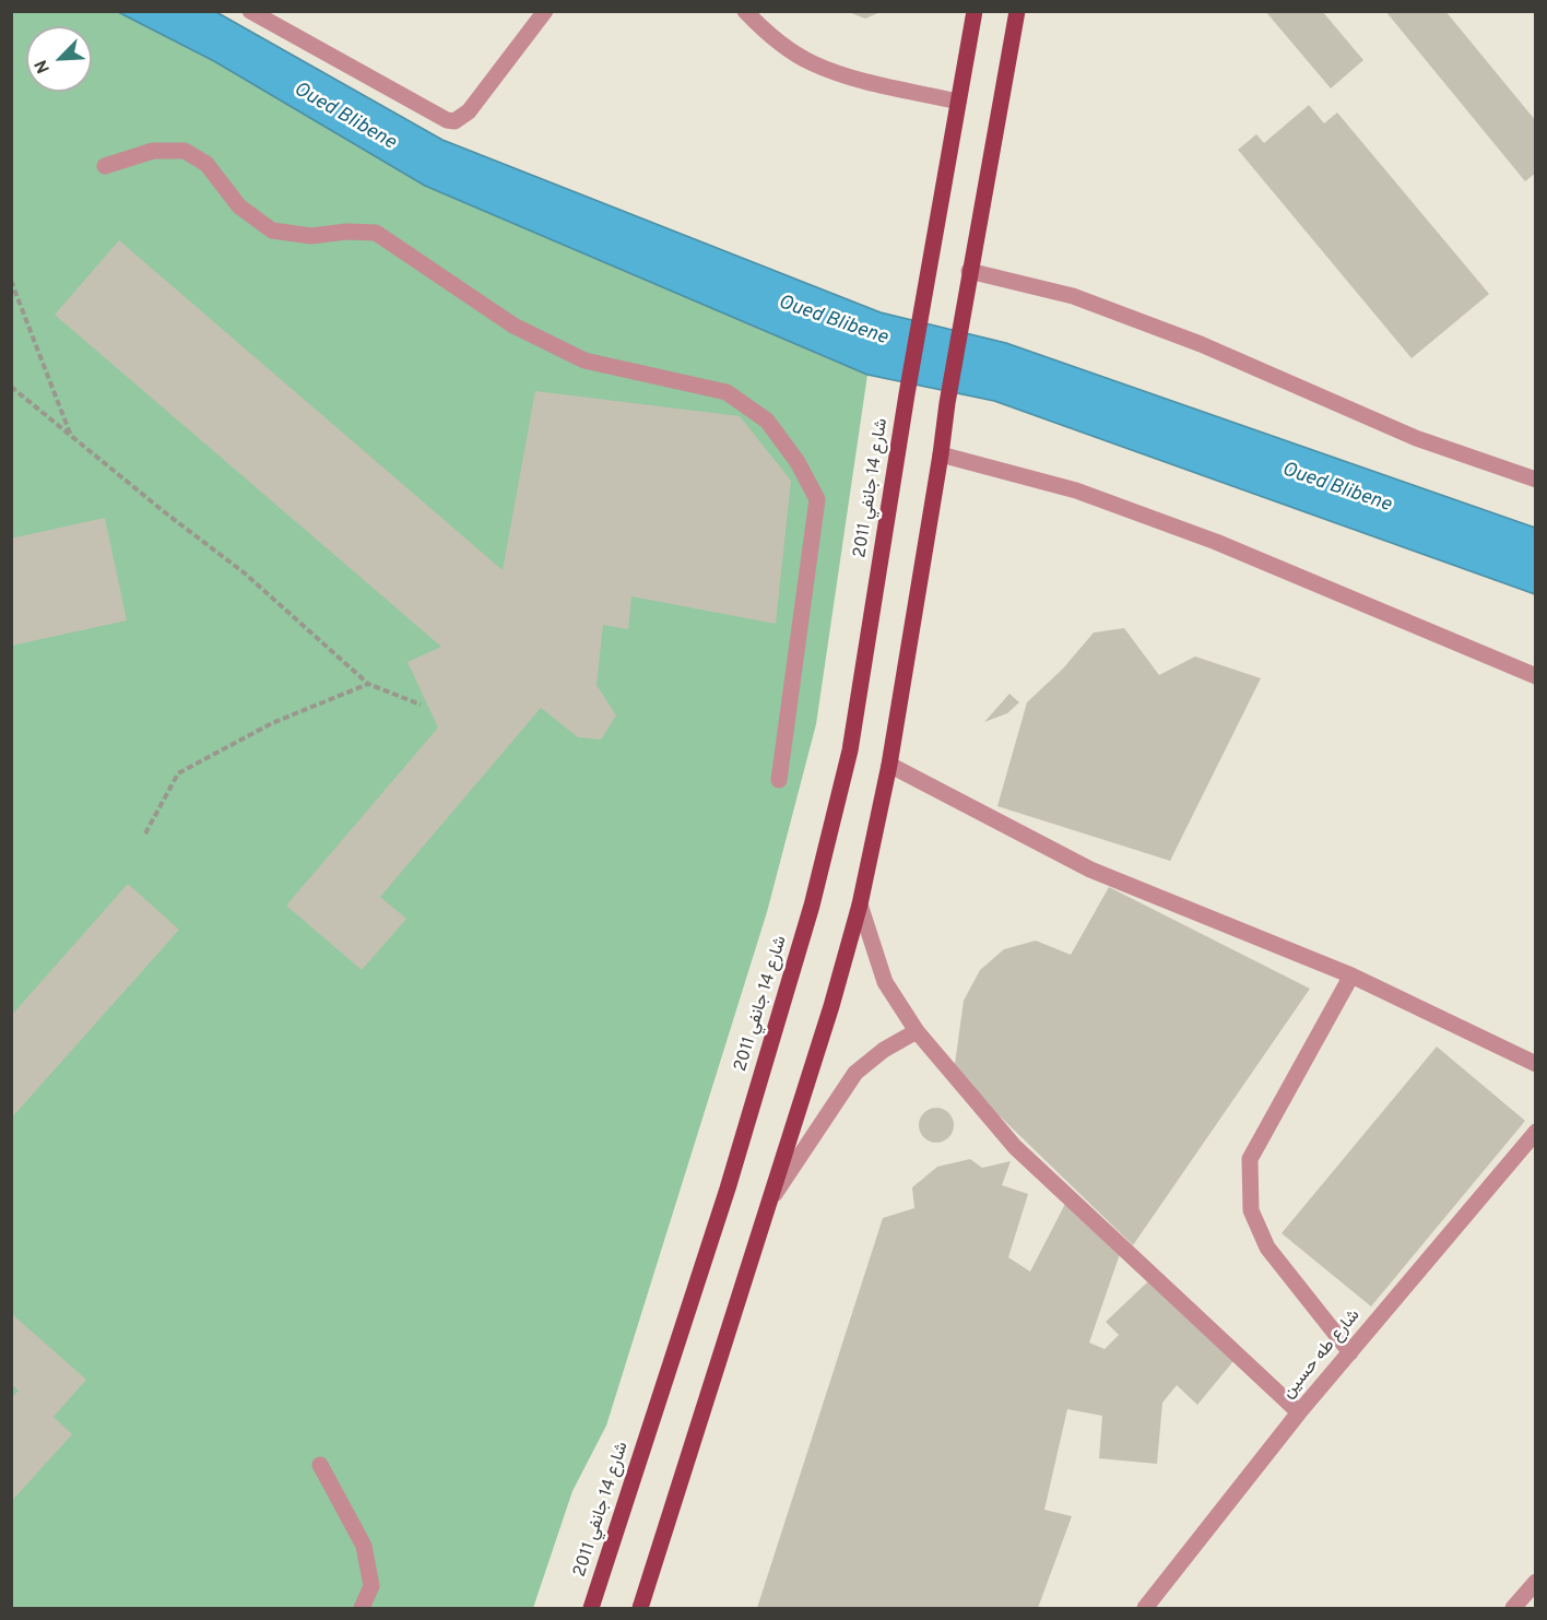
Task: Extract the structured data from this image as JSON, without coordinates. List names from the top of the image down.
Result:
{
  "streets": {
    "main road": ["شارع 14 جانفي 2011"],
    "street": ["شارع طه حسين"]
  },
  "water": ["Oued Blibene"],
  "north": "bottom left"
}
